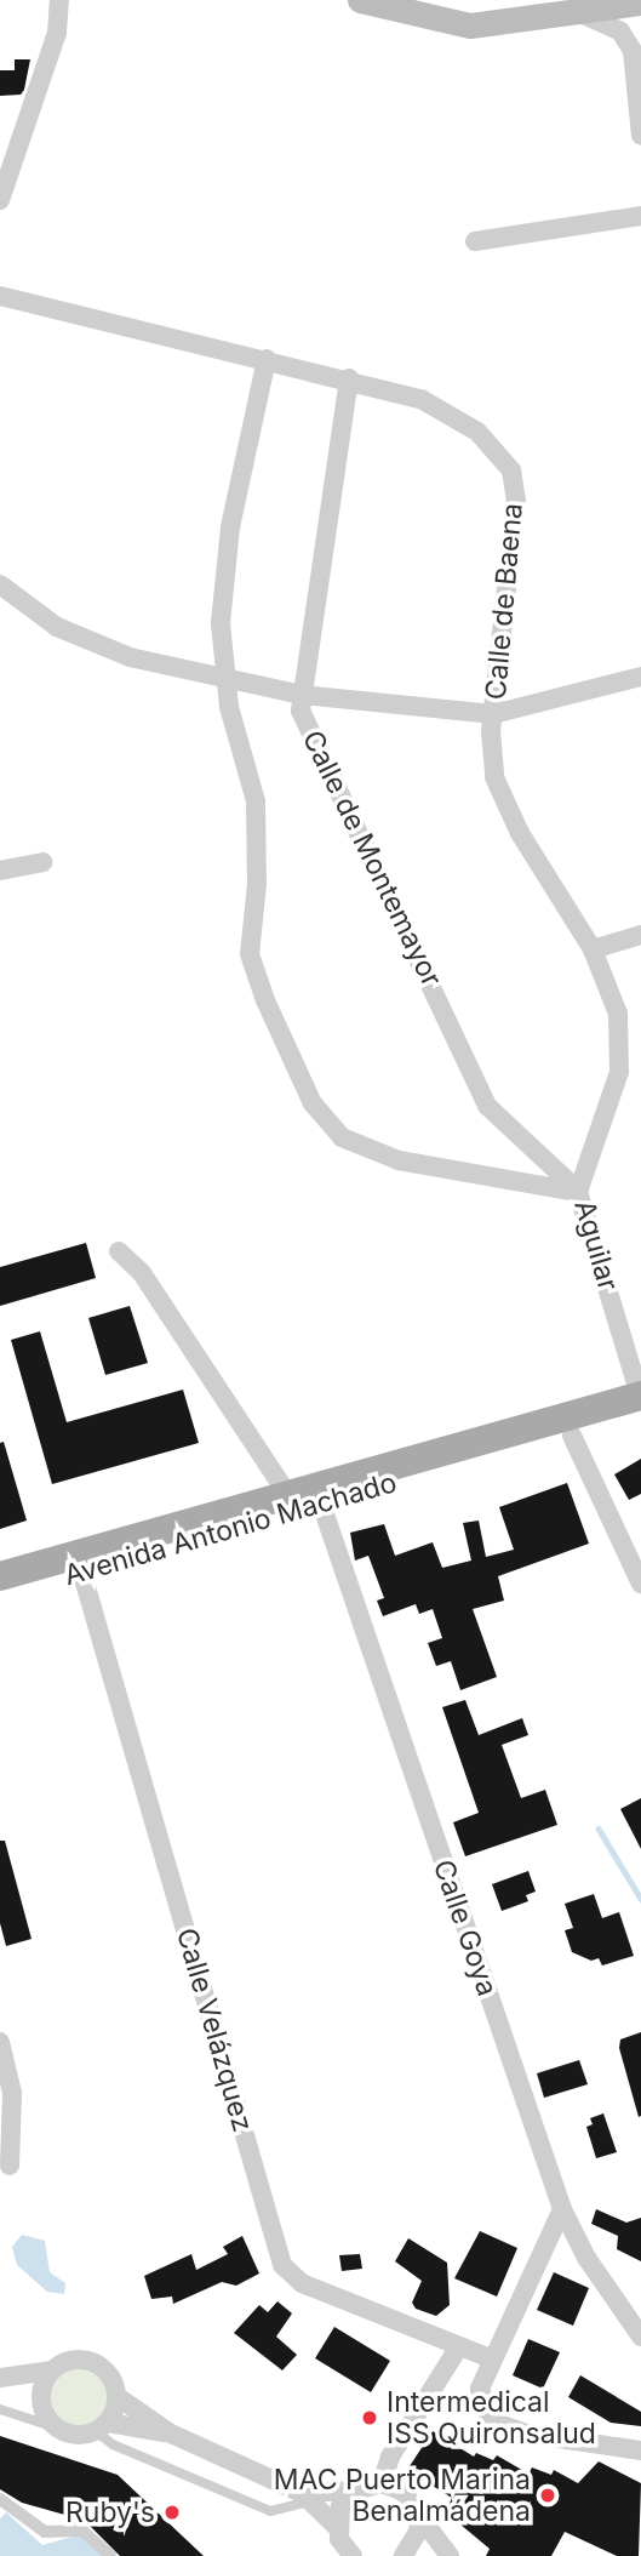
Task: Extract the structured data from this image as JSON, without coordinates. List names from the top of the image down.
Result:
{
  "streets": {
    "main road": ["Avenida Antonio Machado"],
    "street": [
      "Calle de Baena",
      "Calle de Montemayor",
      "Aguilar",
      "Calle Goya",
      "Calle Velázquez"
    ]
  },
  "crossings": [
    ["Calle de Baena", "Calle de Montemayor"],
    ["Calle de Baena", "Aguilar"],
    ["Calle de Montemayor", "Aguilar"],
    ["Avenida Antonio Machado", "Calle Goya"],
    ["Avenida Antonio Machado", "Calle Velázquez"]
  ],
  "places": ["Intermedical ISS Quironsalud", "MAC Puerto Marina Benalmádena", "Ruby's"]
}
